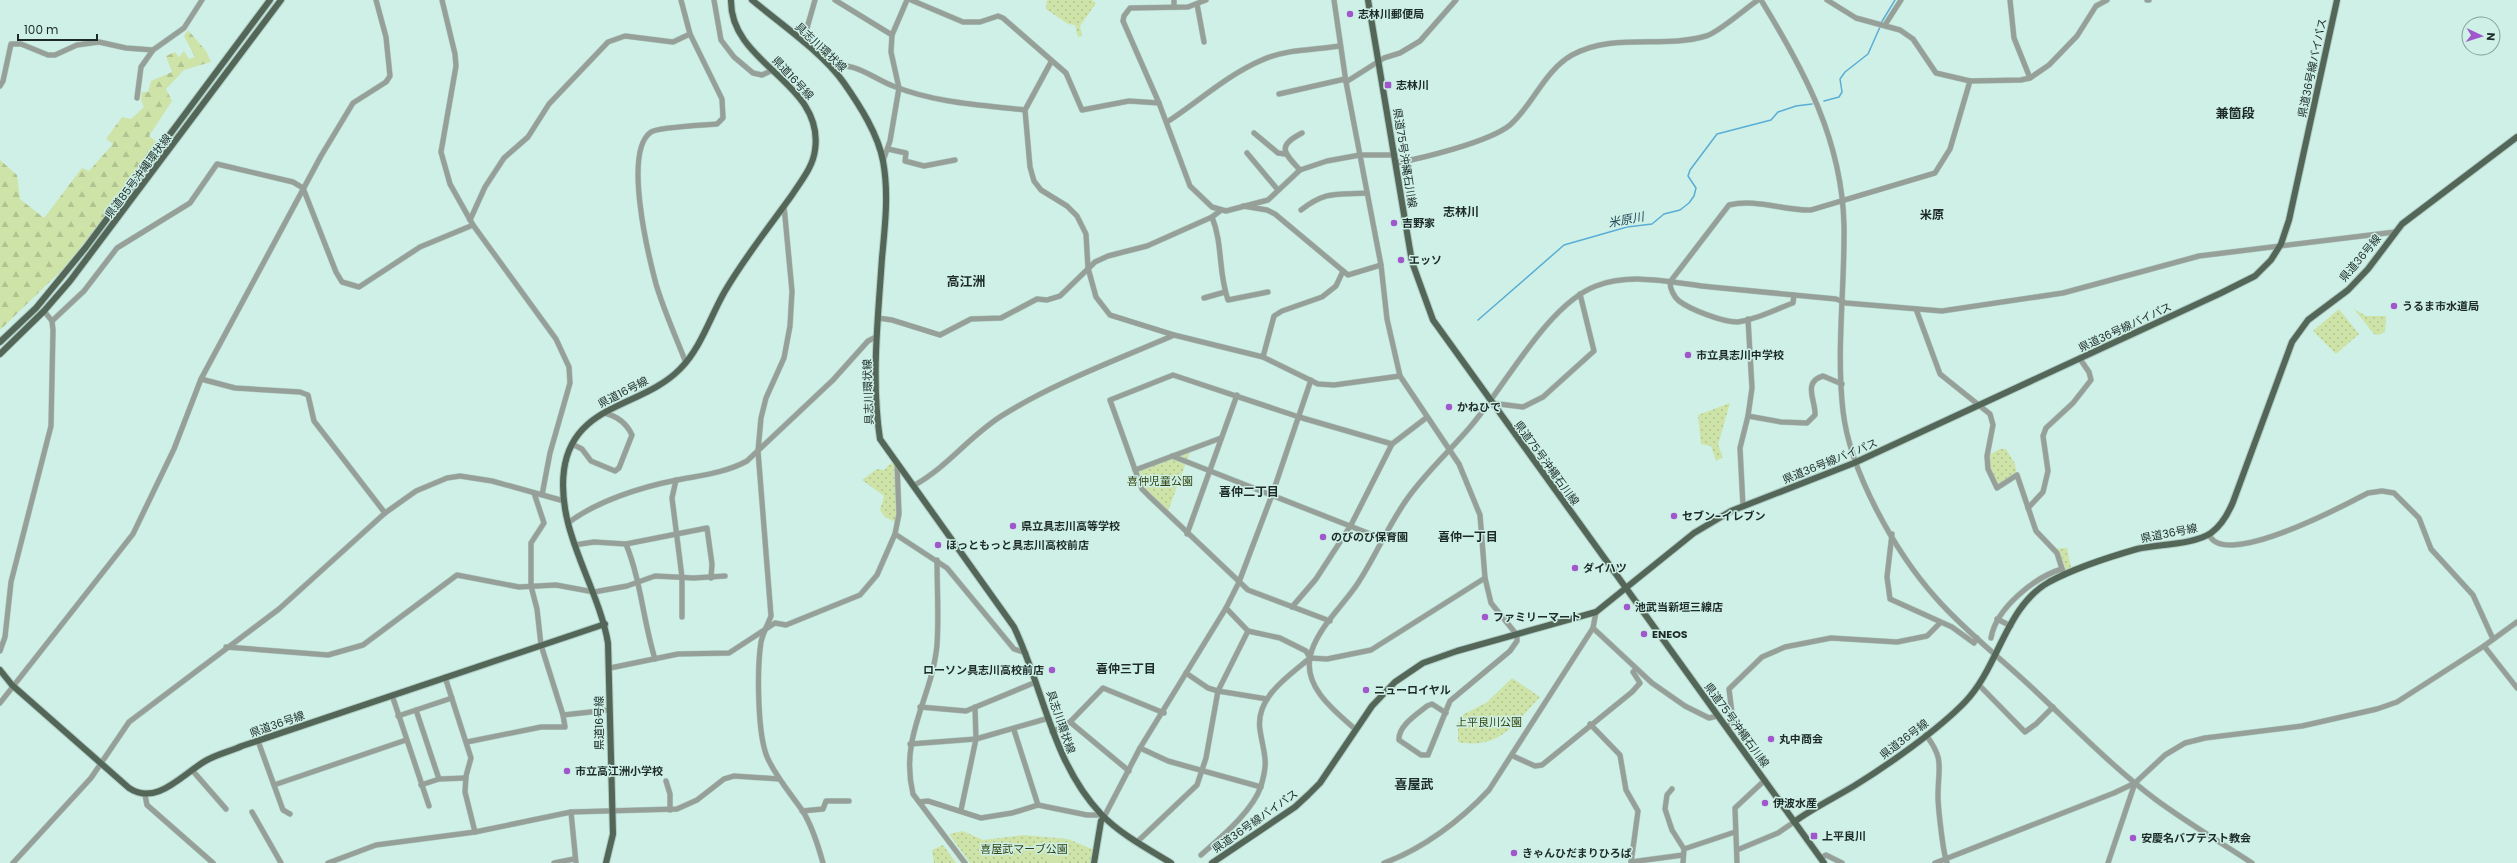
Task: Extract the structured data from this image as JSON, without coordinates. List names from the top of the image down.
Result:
{
  "streets": {
    "main road": [
      "具志川環状線",
      "県道36号線バイパス",
      "県道16号線",
      "県道75号沖縄石川線",
      "県道85号沖縄環状線",
      "県道36号線"
    ]
  },
  "crossings": [
    ["県道36号線バイパス", "県道75号沖縄石川線"],
    ["県道16号線", "県道36号線"],
    ["県道75号沖縄石川線", "県道36号線"]
  ],
  "districts": [
    "兼箇段",
    "志林川",
    "米原",
    "高江洲",
    "喜仲二丁目",
    "喜仲一丁目",
    "喜仲三丁目",
    "喜屋武"
  ],
  "water": ["米原川"],
  "parks": ["喜仲児童公園", "上平良川公園", "喜屋武マーブ公園"],
  "places": {
    "other": [
      "志林川郵便局",
      "吉野家",
      "エッソ",
      "うるま市水道局",
      "市立具志川中学校",
      "かねひで",
      "セブン-イレブン",
      "県立具志川高等学校",
      "のびのび保育園",
      "ほっともっと具志川高校前店",
      "ダイハツ",
      "池武当新垣三線店",
      "ファミリーマート",
      "ENEOS",
      "ローソン具志川高校前店",
      "ニューロイヤル",
      "丸中商会",
      "市立高江洲小学校",
      "伊波水産",
      "安慶名バプテスト教会",
      "きゃんひだまりひろば"
    ],
    "transit": ["志林川", "上平良川"]
  },
  "scale_bar": "100 m",
  "north": "right"
}
